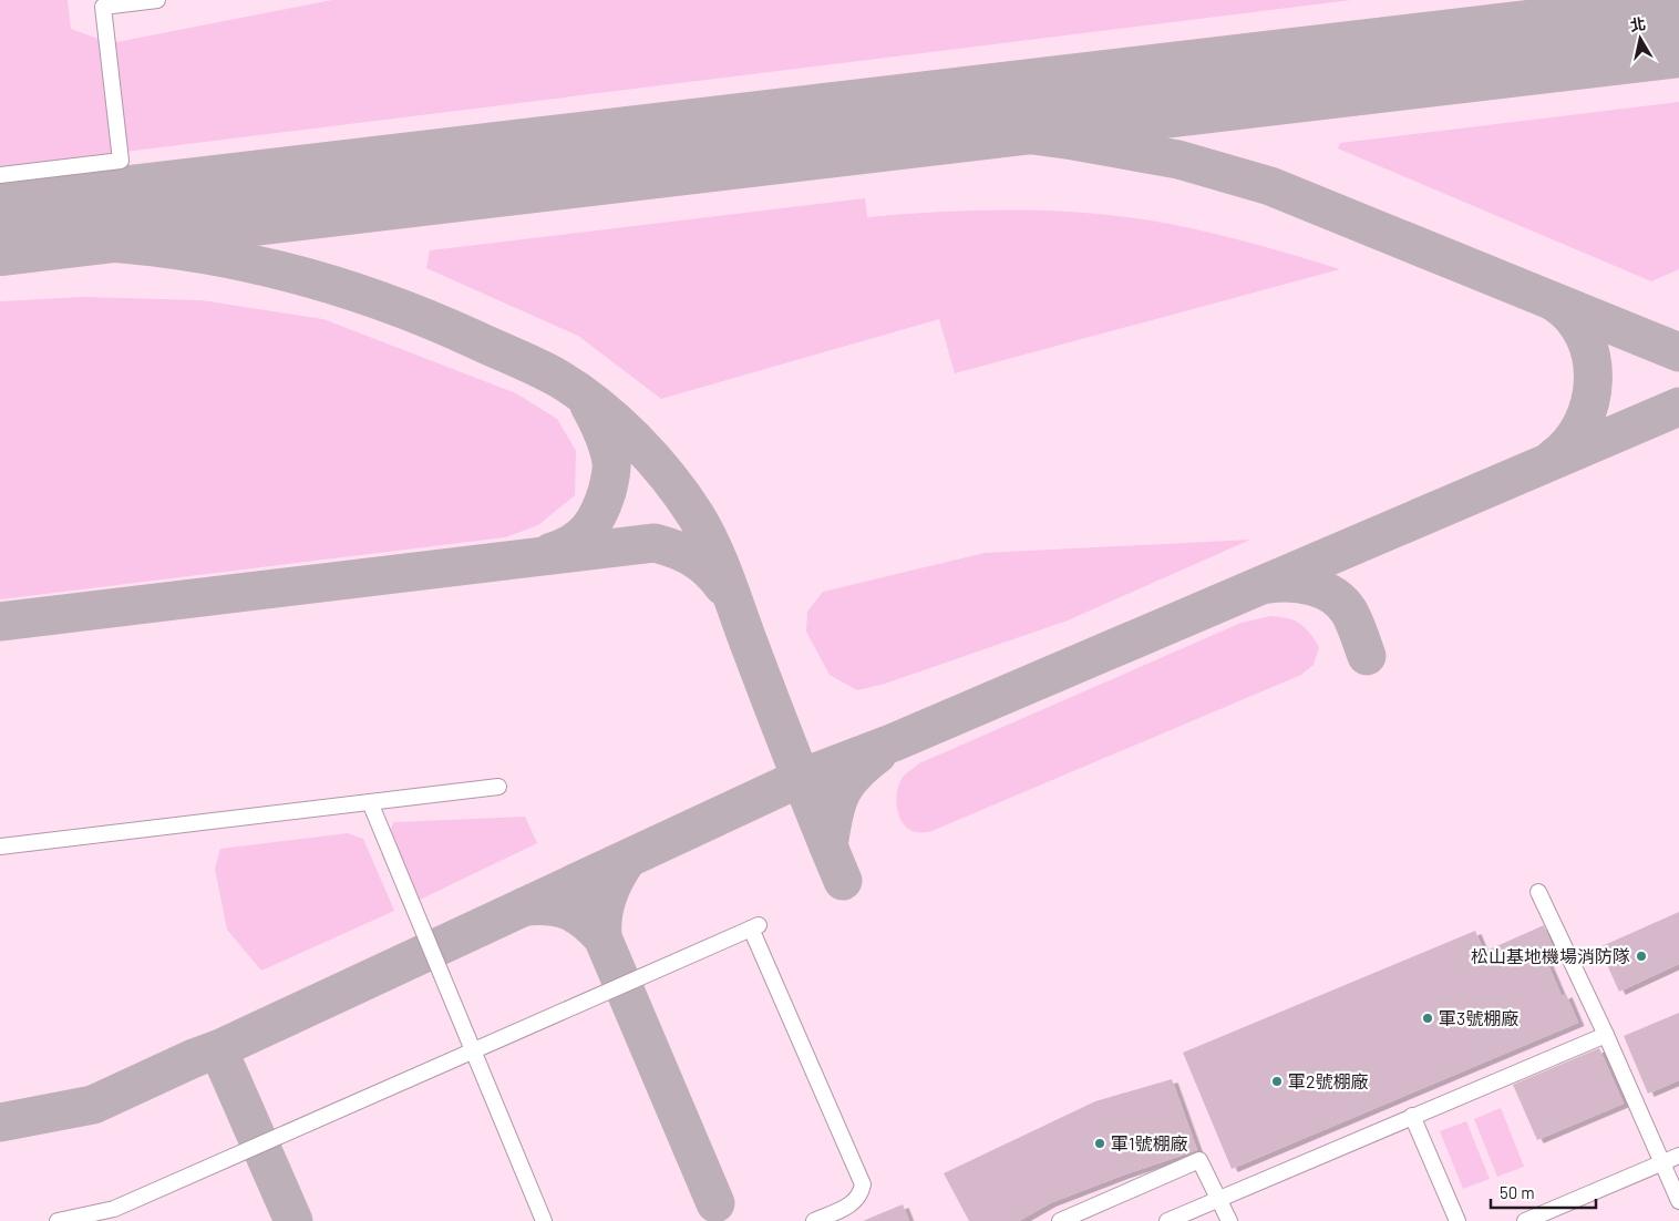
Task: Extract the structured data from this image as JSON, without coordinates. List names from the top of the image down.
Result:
{
  "places": [
    "松山基地機場消防隊",
    "軍3號棚廠",
    "軍2號棚廠",
    "軍1號棚廠"
  ],
  "scale_bar": "50 m",
  "north": "top"
}
